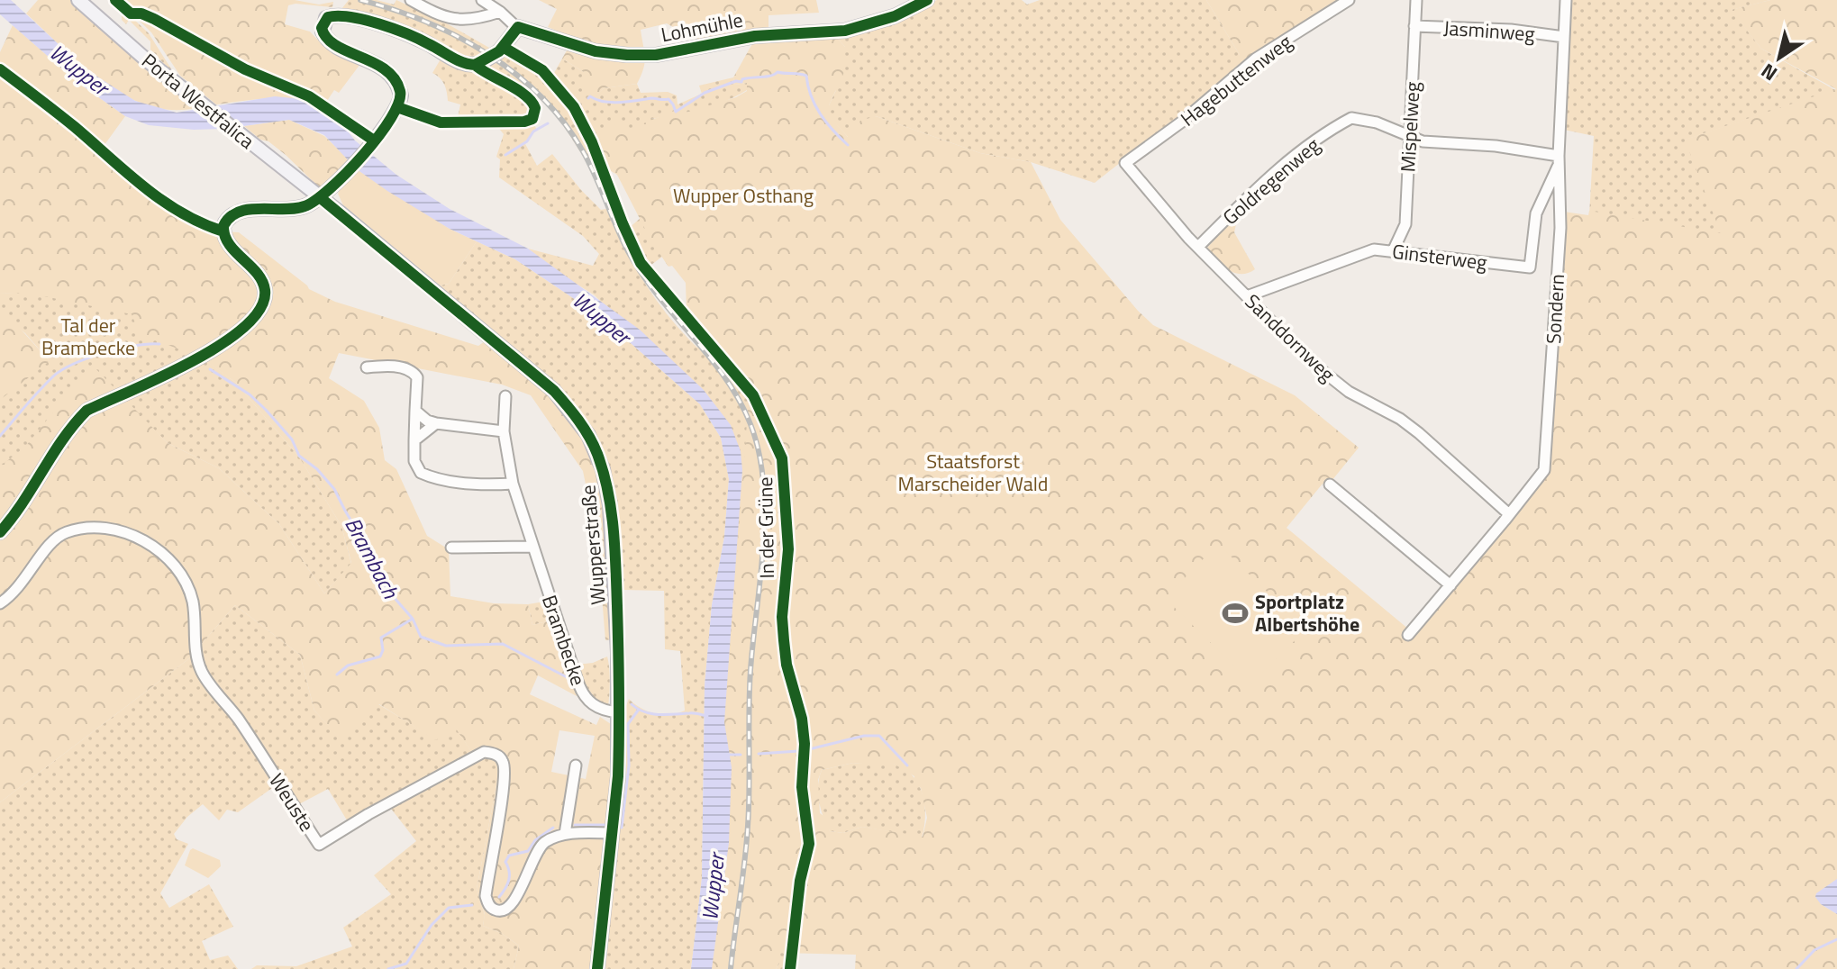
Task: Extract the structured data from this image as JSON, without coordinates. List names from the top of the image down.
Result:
{
  "streets": {
    "main road": ["Lohmühle", "Porta Westfalica", "Wupperstraße"],
    "street": [
      "Jasminweg",
      "Hagebuttenweg",
      "Mispelweg",
      "Goldregenweg",
      "Ginsterweg",
      "Sondern",
      "Sanddornweg",
      "In der Grüne",
      "Brambecke",
      "Weuste"
    ]
  },
  "crossings": [
    ["Jasminweg", "Mispelweg"],
    ["Jasminweg", "Sondern"],
    ["Hagebuttenweg", "Sanddornweg"],
    ["Porta Westfalica", "Wupperstraße"],
    ["Mispelweg", "Goldregenweg"],
    ["Mispelweg", "Ginsterweg"],
    ["Goldregenweg", "Ginsterweg"],
    ["Goldregenweg", "Sondern"],
    ["Goldregenweg", "Sanddornweg"],
    ["Ginsterweg", "Sondern"],
    ["Ginsterweg", "Sanddornweg"],
    ["Sondern", "Sanddornweg"],
    ["Wupperstraße", "Brambecke"]
  ],
  "water": ["Wupper", "Brambach"],
  "parks": ["Wupper Osthang", "Tal der Brambecke", "Staatsforst Marscheider Wald"],
  "places": {
    "sports": ["Sportplatz Albertshöhe"]
  },
  "north": "bottom left"
}
